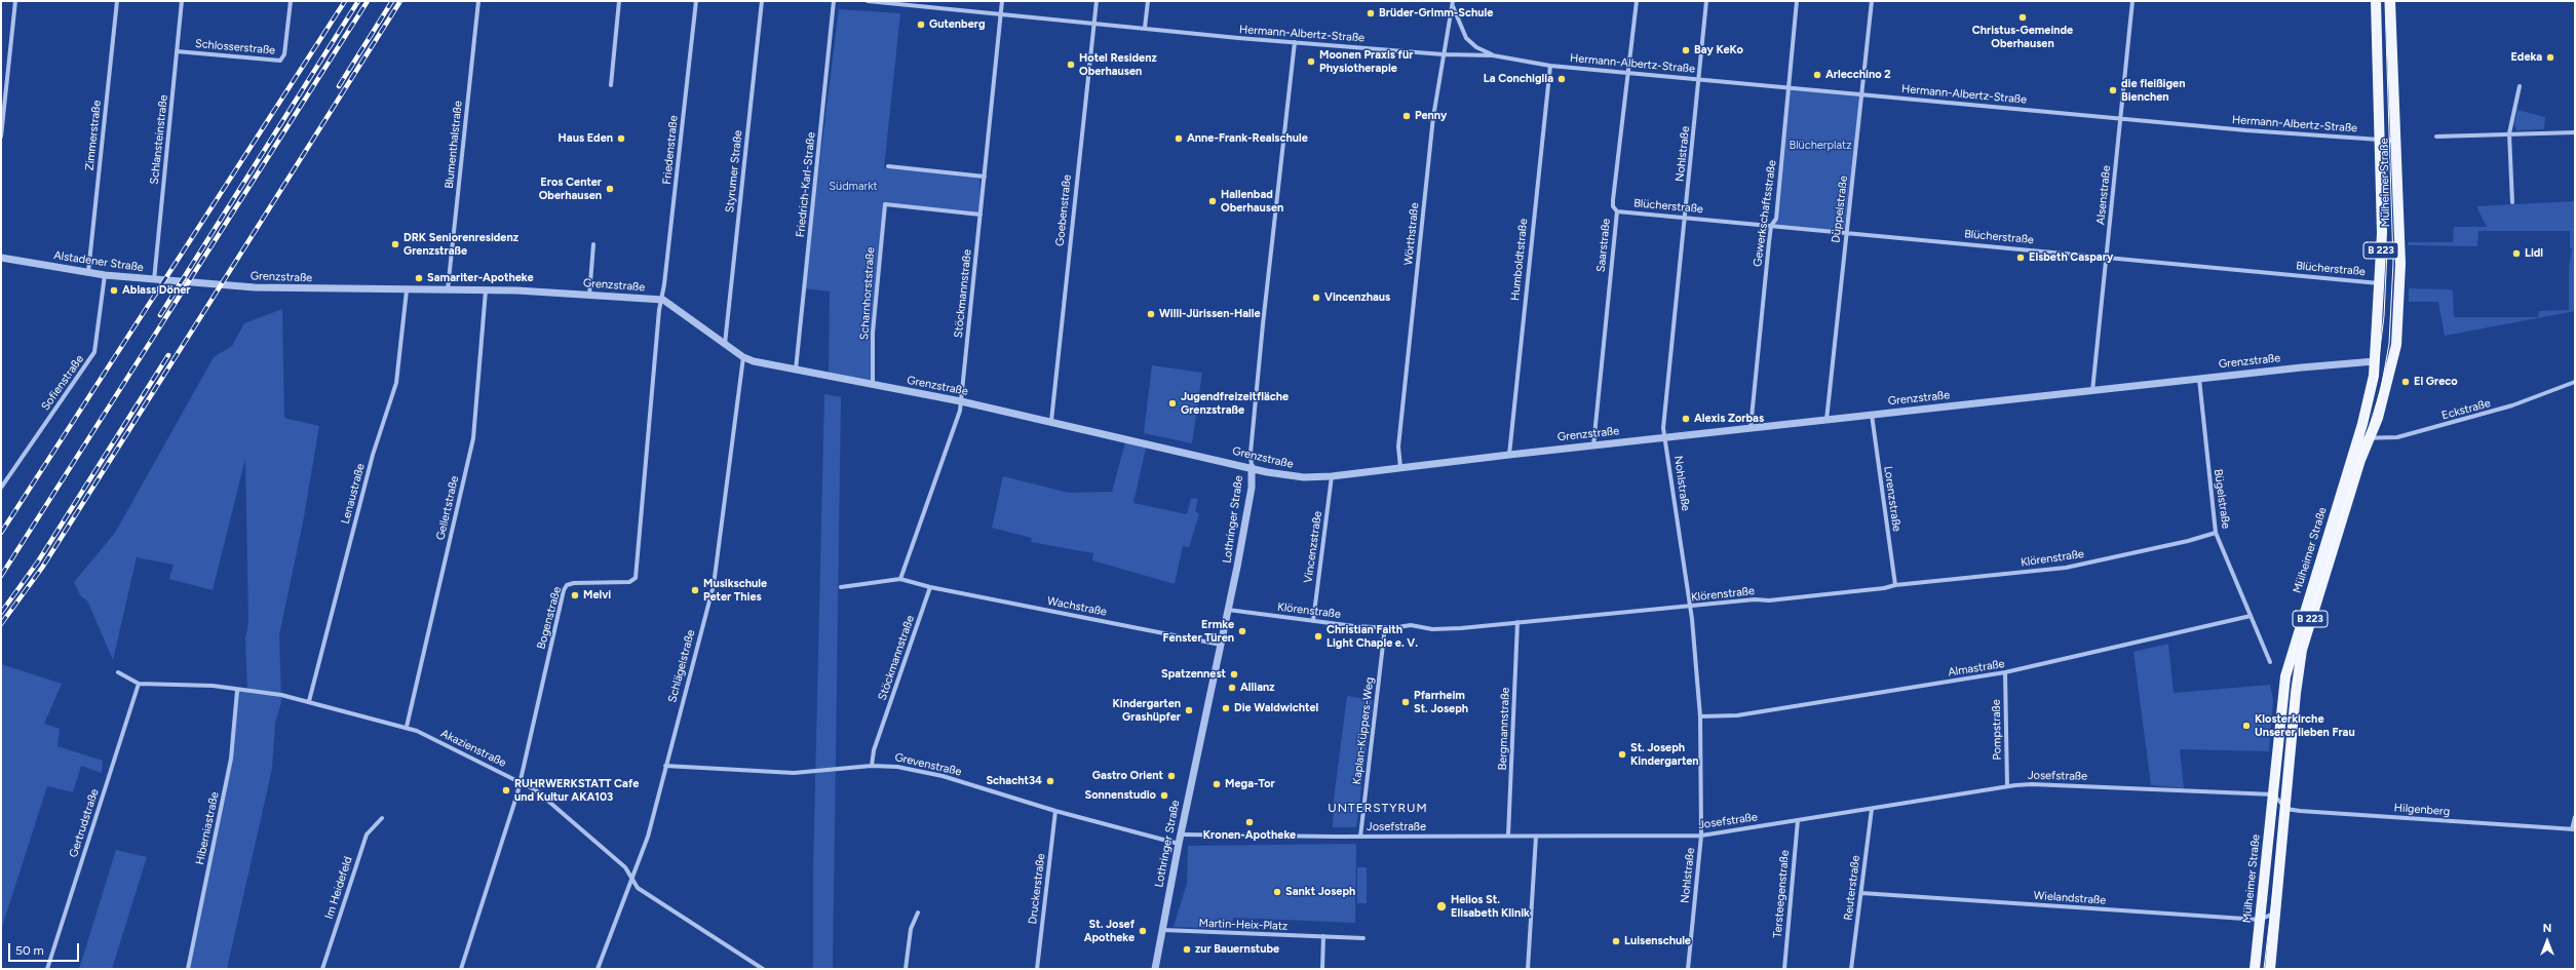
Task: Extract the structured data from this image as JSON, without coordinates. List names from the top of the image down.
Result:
{
  "streets": {
    "main road": ["Mülheimer Straße", "B 223"],
    "street": [
      "Hermann-Albertz-Straße",
      "Schlosserstraße",
      "Zimmerstraße",
      "Schlansteinstraße",
      "Blumenthalstraße",
      "Friedenstraße",
      "Nohlstraße",
      "Styrumer Straße",
      "Friedrich-Karl-Straße",
      "Alsenstraße",
      "Blücherstraße",
      "Düppelstraße",
      "Goebenstraße",
      "Gewerkschaftsstraße",
      "Wörthstraße",
      "Saarstraße",
      "Humboldtstraße",
      "Alstadener Straße",
      "Grenzstraße",
      "Scharnhorststraße",
      "Stöckmannstraße",
      "Sofienstraße",
      "Eckstraße",
      "Lenaustraße",
      "Lorenzstraße",
      "Bügelstraße",
      "Gellertstraße",
      "Lothringer Straße",
      "Vincenzstraße",
      "Klörenstraße",
      "Wachstraße",
      "Bogenstraße",
      "Schlägelstraße",
      "Almastraße",
      "Bergmannstraße",
      "Pompstraße",
      "Kaplan-Küppers-Weg",
      "Akazienstraße",
      "Grevenstraße",
      "Josefstraße",
      "Hilgenberg",
      "Gertrudstraße",
      "Hiberniastraße",
      "Im Heidefeld",
      "Reuterstraße",
      "Druckerstraße",
      "Tersteegenstraße",
      "Wielandstraße",
      "Martin-Heix-Platz"
    ]
  },
  "crossings": [
    ["Hermann-Albertz-Straße", "Nohlstraße"],
    ["Hermann-Albertz-Straße", "Mülheimer Straße"],
    ["Hermann-Albertz-Straße", "Alsenstraße"],
    ["Hermann-Albertz-Straße", "Düppelstraße"],
    ["Hermann-Albertz-Straße", "Goebenstraße"],
    ["Hermann-Albertz-Straße", "Gewerkschaftsstraße"],
    ["Hermann-Albertz-Straße", "Wörthstraße"],
    ["Hermann-Albertz-Straße", "Saarstraße"],
    ["Hermann-Albertz-Straße", "Humboldtstraße"],
    ["Hermann-Albertz-Straße", "Stöckmannstraße"],
    ["Hermann-Albertz-Straße", "Lothringer Straße"],
    ["Schlosserstraße", "Schlansteinstraße"],
    ["Zimmerstraße", "Alstadener Straße"],
    ["Schlansteinstraße", "Alstadener Straße"],
    ["Blumenthalstraße", "Grenzstraße"],
    ["Friedenstraße", "Grenzstraße"],
    ["Friedenstraße", "Bogenstraße"],
    ["Nohlstraße", "Blücherstraße"],
    ["Nohlstraße", "Grenzstraße"],
    ["Nohlstraße", "Klörenstraße"],
    ["Nohlstraße", "Almastraße"],
    ["Nohlstraße", "Josefstraße"],
    ["Styrumer Straße", "Grenzstraße"],
    ["Mülheimer Straße", "Blücherstraße"],
    ["Mülheimer Straße", "Grenzstraße"],
    ["Mülheimer Straße", "Eckstraße"],
    ["Mülheimer Straße", "Josefstraße"],
    ["Mülheimer Straße", "Hilgenberg"],
    ["Mülheimer Straße", "Wielandstraße"],
    ["Friedrich-Karl-Straße", "Grenzstraße"],
    ["Alsenstraße", "Blücherstraße"],
    ["Alsenstraße", "Grenzstraße"],
    ["Blücherstraße", "Düppelstraße"],
    ["Blücherstraße", "Gewerkschaftsstraße"],
    ["Blücherstraße", "Saarstraße"],
    ["Düppelstraße", "Grenzstraße"],
    ["Goebenstraße", "Grenzstraße"],
    ["Gewerkschaftsstraße", "Grenzstraße"],
    ["Wörthstraße", "Grenzstraße"],
    ["Saarstraße", "Grenzstraße"],
    ["Humboldtstraße", "Grenzstraße"],
    ["Alstadener Straße", "Grenzstraße"],
    ["Alstadener Straße", "Sofienstraße"],
    ["Grenzstraße", "Scharnhorststraße"],
    ["Grenzstraße", "Stöckmannstraße"],
    ["Grenzstraße", "Lenaustraße"],
    ["Grenzstraße", "Lorenzstraße"],
    ["Grenzstraße", "Bügelstraße"],
    ["Grenzstraße", "Gellertstraße"],
    ["Grenzstraße", "Lothringer Straße"],
    ["Grenzstraße", "Vincenzstraße"],
    ["Grenzstraße", "Bogenstraße"],
    ["Grenzstraße", "Schlägelstraße"],
    ["Scharnhorststraße", "Stöckmannstraße"],
    ["Stöckmannstraße", "Wachstraße"],
    ["Stöckmannstraße", "Grevenstraße"],
    ["Lenaustraße", "Akazienstraße"],
    ["Lorenzstraße", "Klörenstraße"],
    ["Bügelstraße", "Klörenstraße"],
    ["Bügelstraße", "Almastraße"],
    ["Gellertstraße", "Akazienstraße"],
    ["Lothringer Straße", "Klörenstraße"],
    ["Lothringer Straße", "Wachstraße"],
    ["Lothringer Straße", "Grevenstraße"],
    ["Lothringer Straße", "Josefstraße"],
    ["Lothringer Straße", "Martin-Heix-Platz"],
    ["Vincenzstraße", "Klörenstraße"],
    ["Klörenstraße", "Bergmannstraße"],
    ["Klörenstraße", "Kaplan-Küppers-Weg"],
    ["Bogenstraße", "Akazienstraße"],
    ["Schlägelstraße", "Akazienstraße"],
    ["Schlägelstraße", "Grevenstraße"],
    ["Almastraße", "Pompstraße"],
    ["Bergmannstraße", "Josefstraße"],
    ["Pompstraße", "Josefstraße"],
    ["Kaplan-Küppers-Weg", "Josefstraße"],
    ["Akazienstraße", "Gertrudstraße"],
    ["Akazienstraße", "Hiberniastraße"],
    ["Grevenstraße", "Druckerstraße"],
    ["Josefstraße", "Reuterstraße"],
    ["Josefstraße", "Tersteegenstraße"],
    ["Reuterstraße", "Wielandstraße"]
  ],
  "districts": ["UNTERSTYRUM"],
  "parks": ["Blücherplatz", "Südmarkt"],
  "places": [
    "Brüder-Grimm-Schule",
    "Christus-Gemeinde Oberhausen",
    "Gutenberg",
    "Bay KeKo",
    "Edeka",
    "Moonen Praxis für Physiotherapie",
    "Hotel Residenz Oberhausen",
    "Arlecchino 2",
    "La Conchiglia",
    "die fleißigen Bienchen",
    "Penny",
    "Haus Eden",
    "Anne-Frank-Realschule",
    "Eros Center Oberhausen",
    "Hallenbad Oberhausen",
    "DRK Seniorenresidenz Grenzstraße",
    "Lidl",
    "Elsbeth Caspary",
    "Samariter-Apotheke",
    "Ablass Döner",
    "Vincenzhaus",
    "Willi-Jürissen-Halle",
    "El Greco",
    "Jugendfreizeitfläche Grenzstraße",
    "Alexis Zorbas",
    "Musikschule Peter Thies",
    "Melvi",
    "Ermke Fenster Türen",
    "Christian Faith Light Chaple e. V.",
    "Spatzennest",
    "Allianz",
    "Pfarrheim St. Joseph",
    "Die Waldwichtel",
    "Kindergarten Grashüpfer",
    "Klosterkirche Unserer lieben Frau",
    "St. Joseph Kindergarten",
    "Gastro Orient",
    "Schacht34",
    "Mega-Tor",
    "RUHRWERKSTATT Cafe und Kultur AKA103",
    "Sonnenstudio",
    "Kronen-Apotheke",
    "Sankt Joseph",
    "Helios St. Elisabeth Klinik",
    "St. Josef Apotheke",
    "Luisenschule",
    "zur Bauernstube"
  ],
  "scale_bar": "50 m",
  "north": "top"
}
